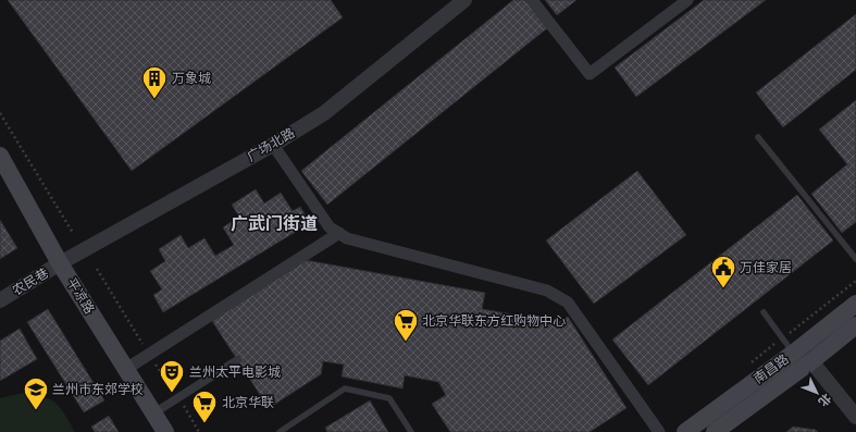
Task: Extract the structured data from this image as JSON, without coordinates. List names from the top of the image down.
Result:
{
  "streets": {
    "main road": ["平凉路", "南昌路"],
    "street": ["广场北路", "农民巷"]
  },
  "crossings": [
    ["广场北路", "农民巷"],
    ["广场北路", "平凉路"],
    ["农民巷", "平凉路"]
  ],
  "districts": ["广武门街道"],
  "places": {
    "building": ["万象城"],
    "public building": ["万佳家居"],
    "supermarket": ["北京华联东方红购物中心", "北京华联"],
    "theatre": ["兰州太平电影城"],
    "school or university": ["兰州市东郊学校"]
  },
  "north": "bottom right"
}
